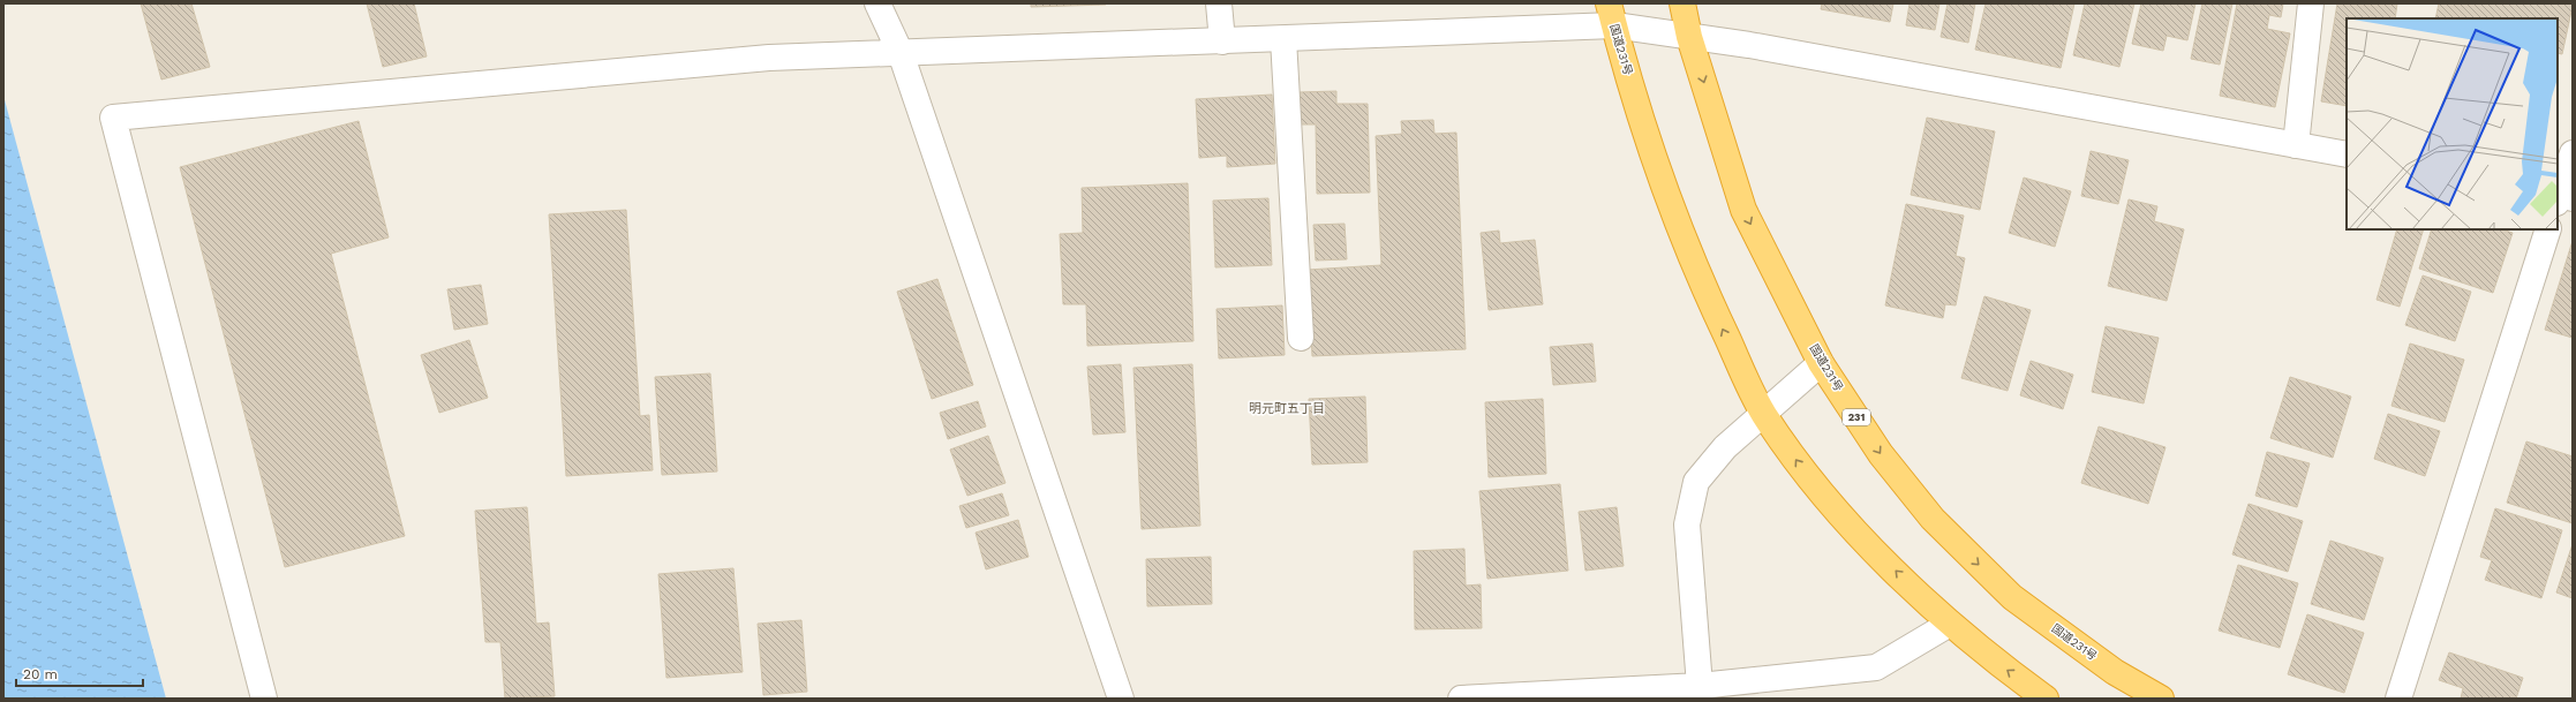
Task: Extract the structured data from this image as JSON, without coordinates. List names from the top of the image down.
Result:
{
  "streets": {
    "highway": ["国道231号", "231"]
  },
  "districts": ["明元町五丁目"],
  "scale_bar": "20 m"
}
